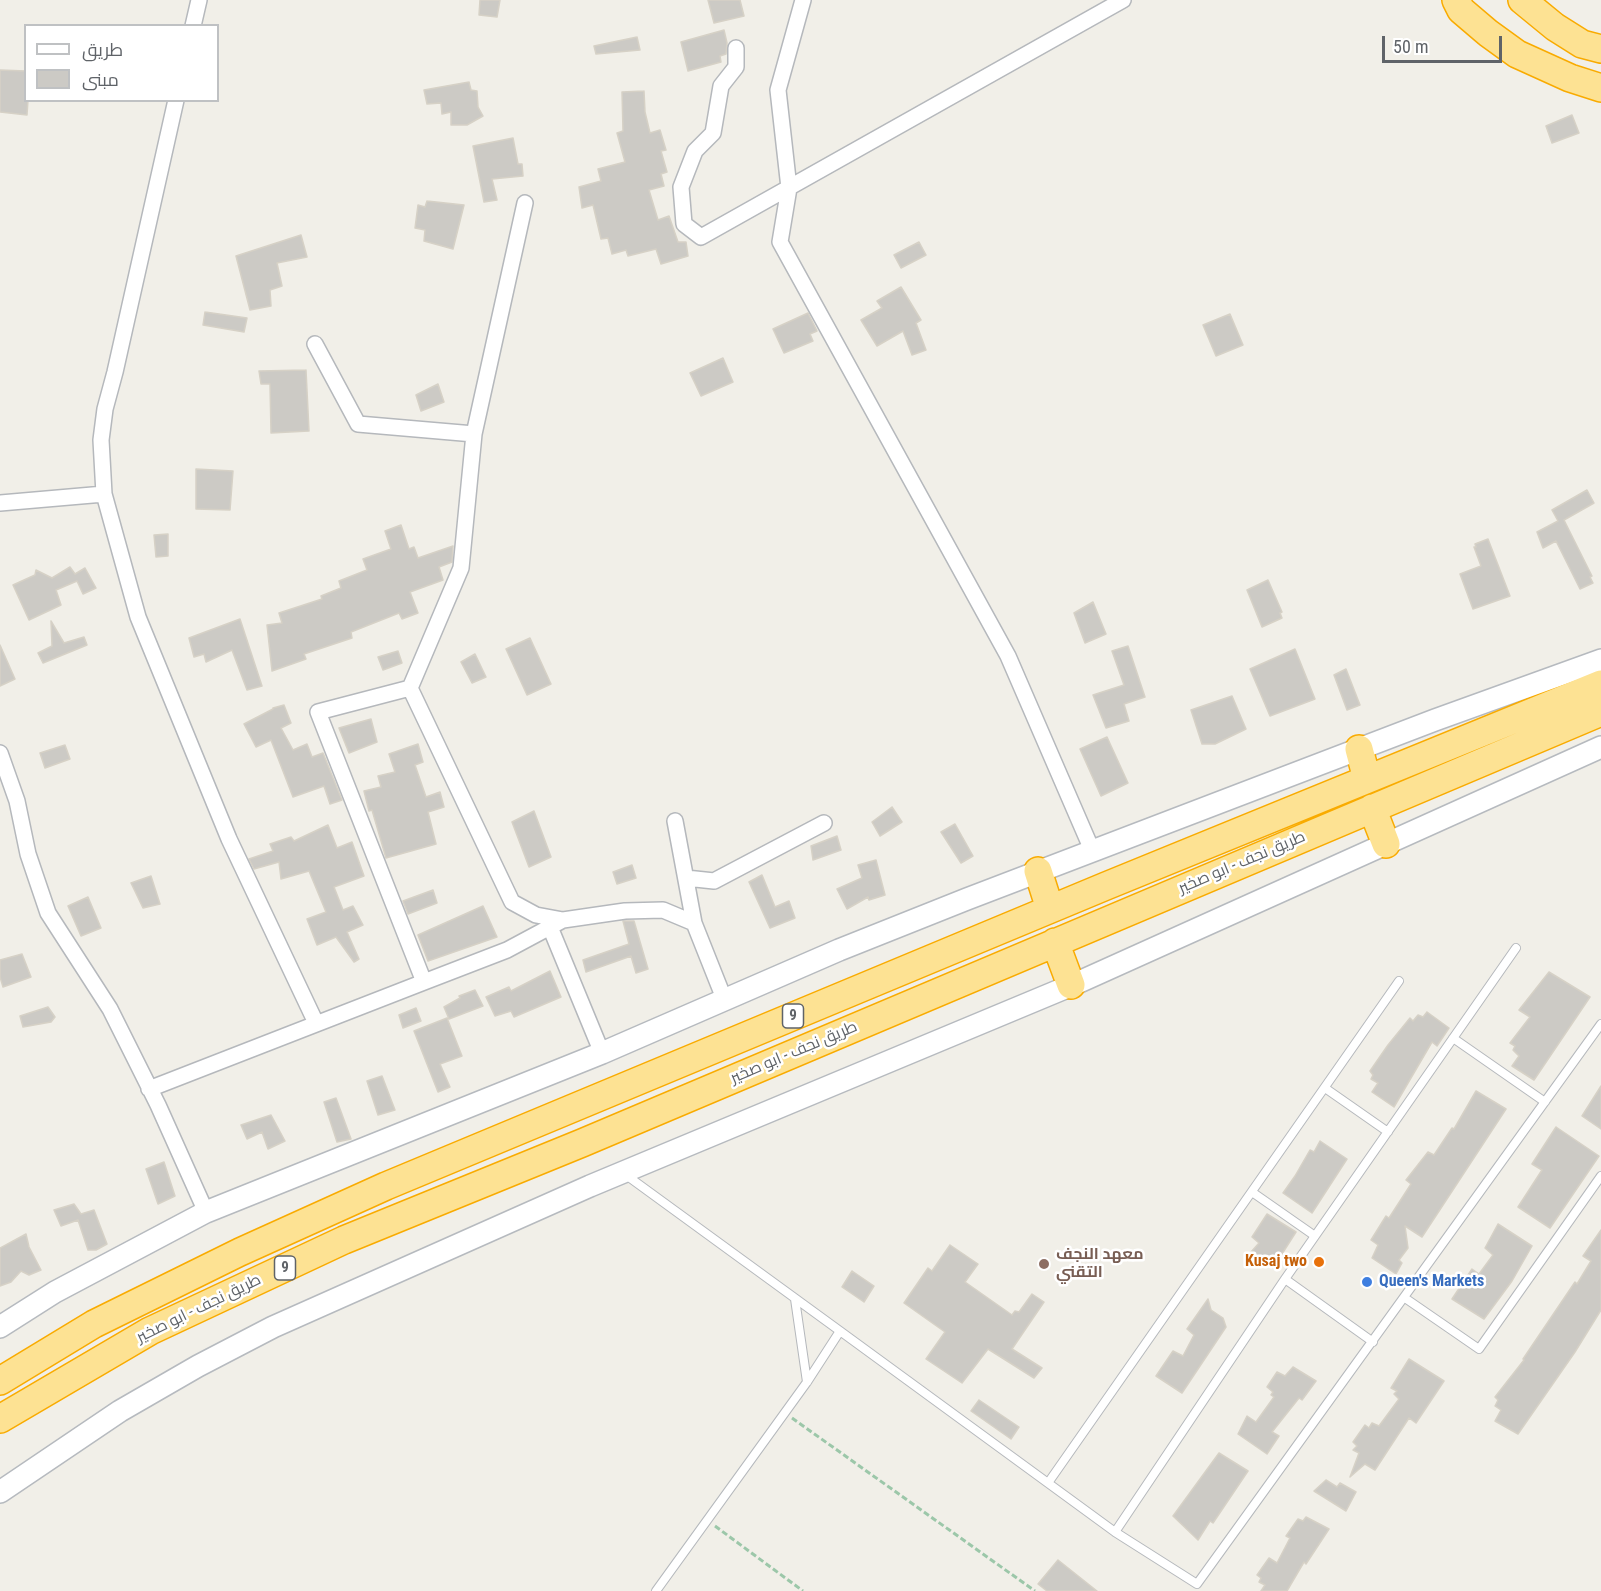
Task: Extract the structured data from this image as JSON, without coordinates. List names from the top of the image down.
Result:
{
  "streets": {
    "highway": ["طريق نجف - ابو صخير", "9"]
  },
  "places": ["Kusaj two", "معهد النجف التقني", "Queen's Markets"],
  "legend": ["طريق", "مبنى"],
  "scale_bar": "50 m"
}
